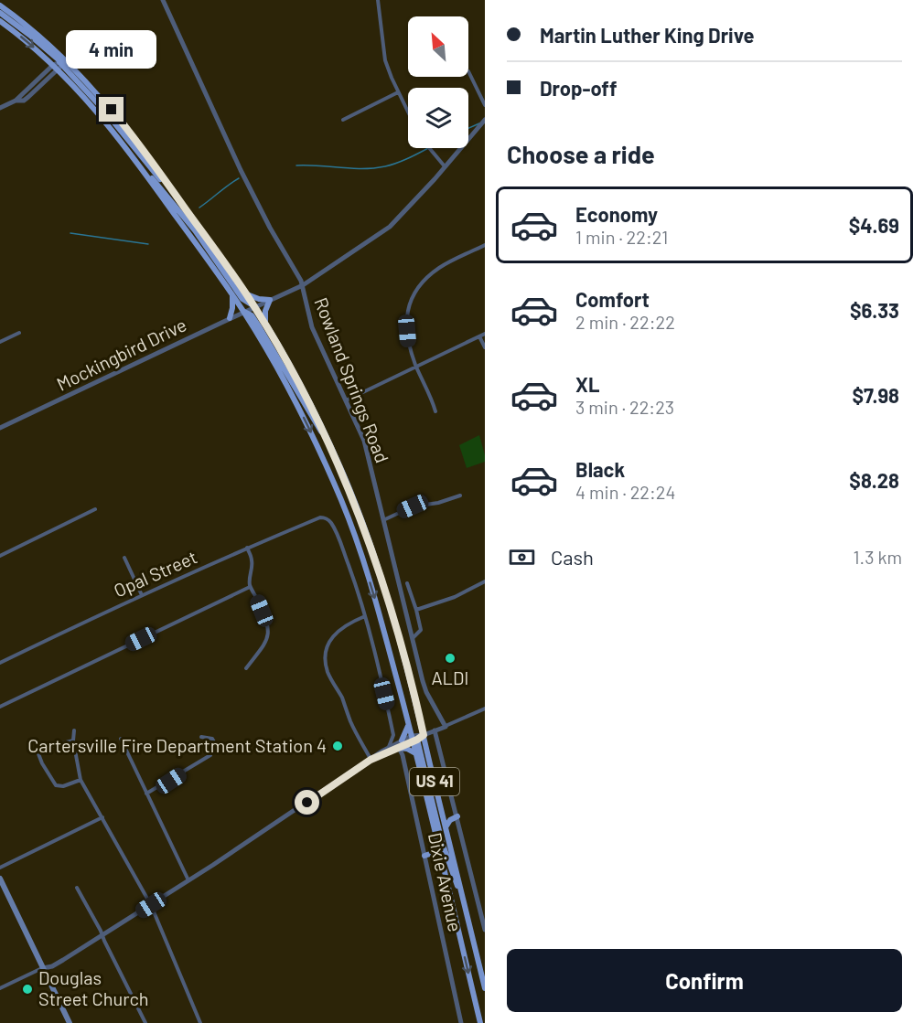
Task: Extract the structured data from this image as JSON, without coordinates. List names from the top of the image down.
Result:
{
  "streets": {
    "main road": ["US 41"],
    "street": [
      "Mockingbird Drive",
      "Rowland Springs Road",
      "Opal Street",
      "Dixie Avenue"
    ]
  },
  "crossings": [
    ["Mockingbird Drive", "Rowland Springs Road"],
    ["Mockingbird Drive", "US 41"]
  ],
  "places": ["ALDI", "Cartersville Fire Department Station 4", "Douglas Street Church"],
  "north": "top left",
  "page": {
    "banner": ["Martin Luther King Drive", "Drop-off"],
    "bubble": "4 min",
    "heading": "Choose a ride",
    "list": [
      {
        "name": "Economy",
        "note": "1 min · 22:21",
        "value": "$4.69"
      },
      {
        "name": "Comfort",
        "note": "2 min · 22:22",
        "value": "$6.33"
      },
      {
        "name": "XL",
        "note": "3 min · 22:23",
        "value": "$7.98"
      },
      {
        "name": "Black",
        "note": "4 min · 22:24",
        "value": "$8.28"
      }
    ],
    "pay": ["Cash", "1.3 km"],
    "buttons": "Confirm"
  }
}
